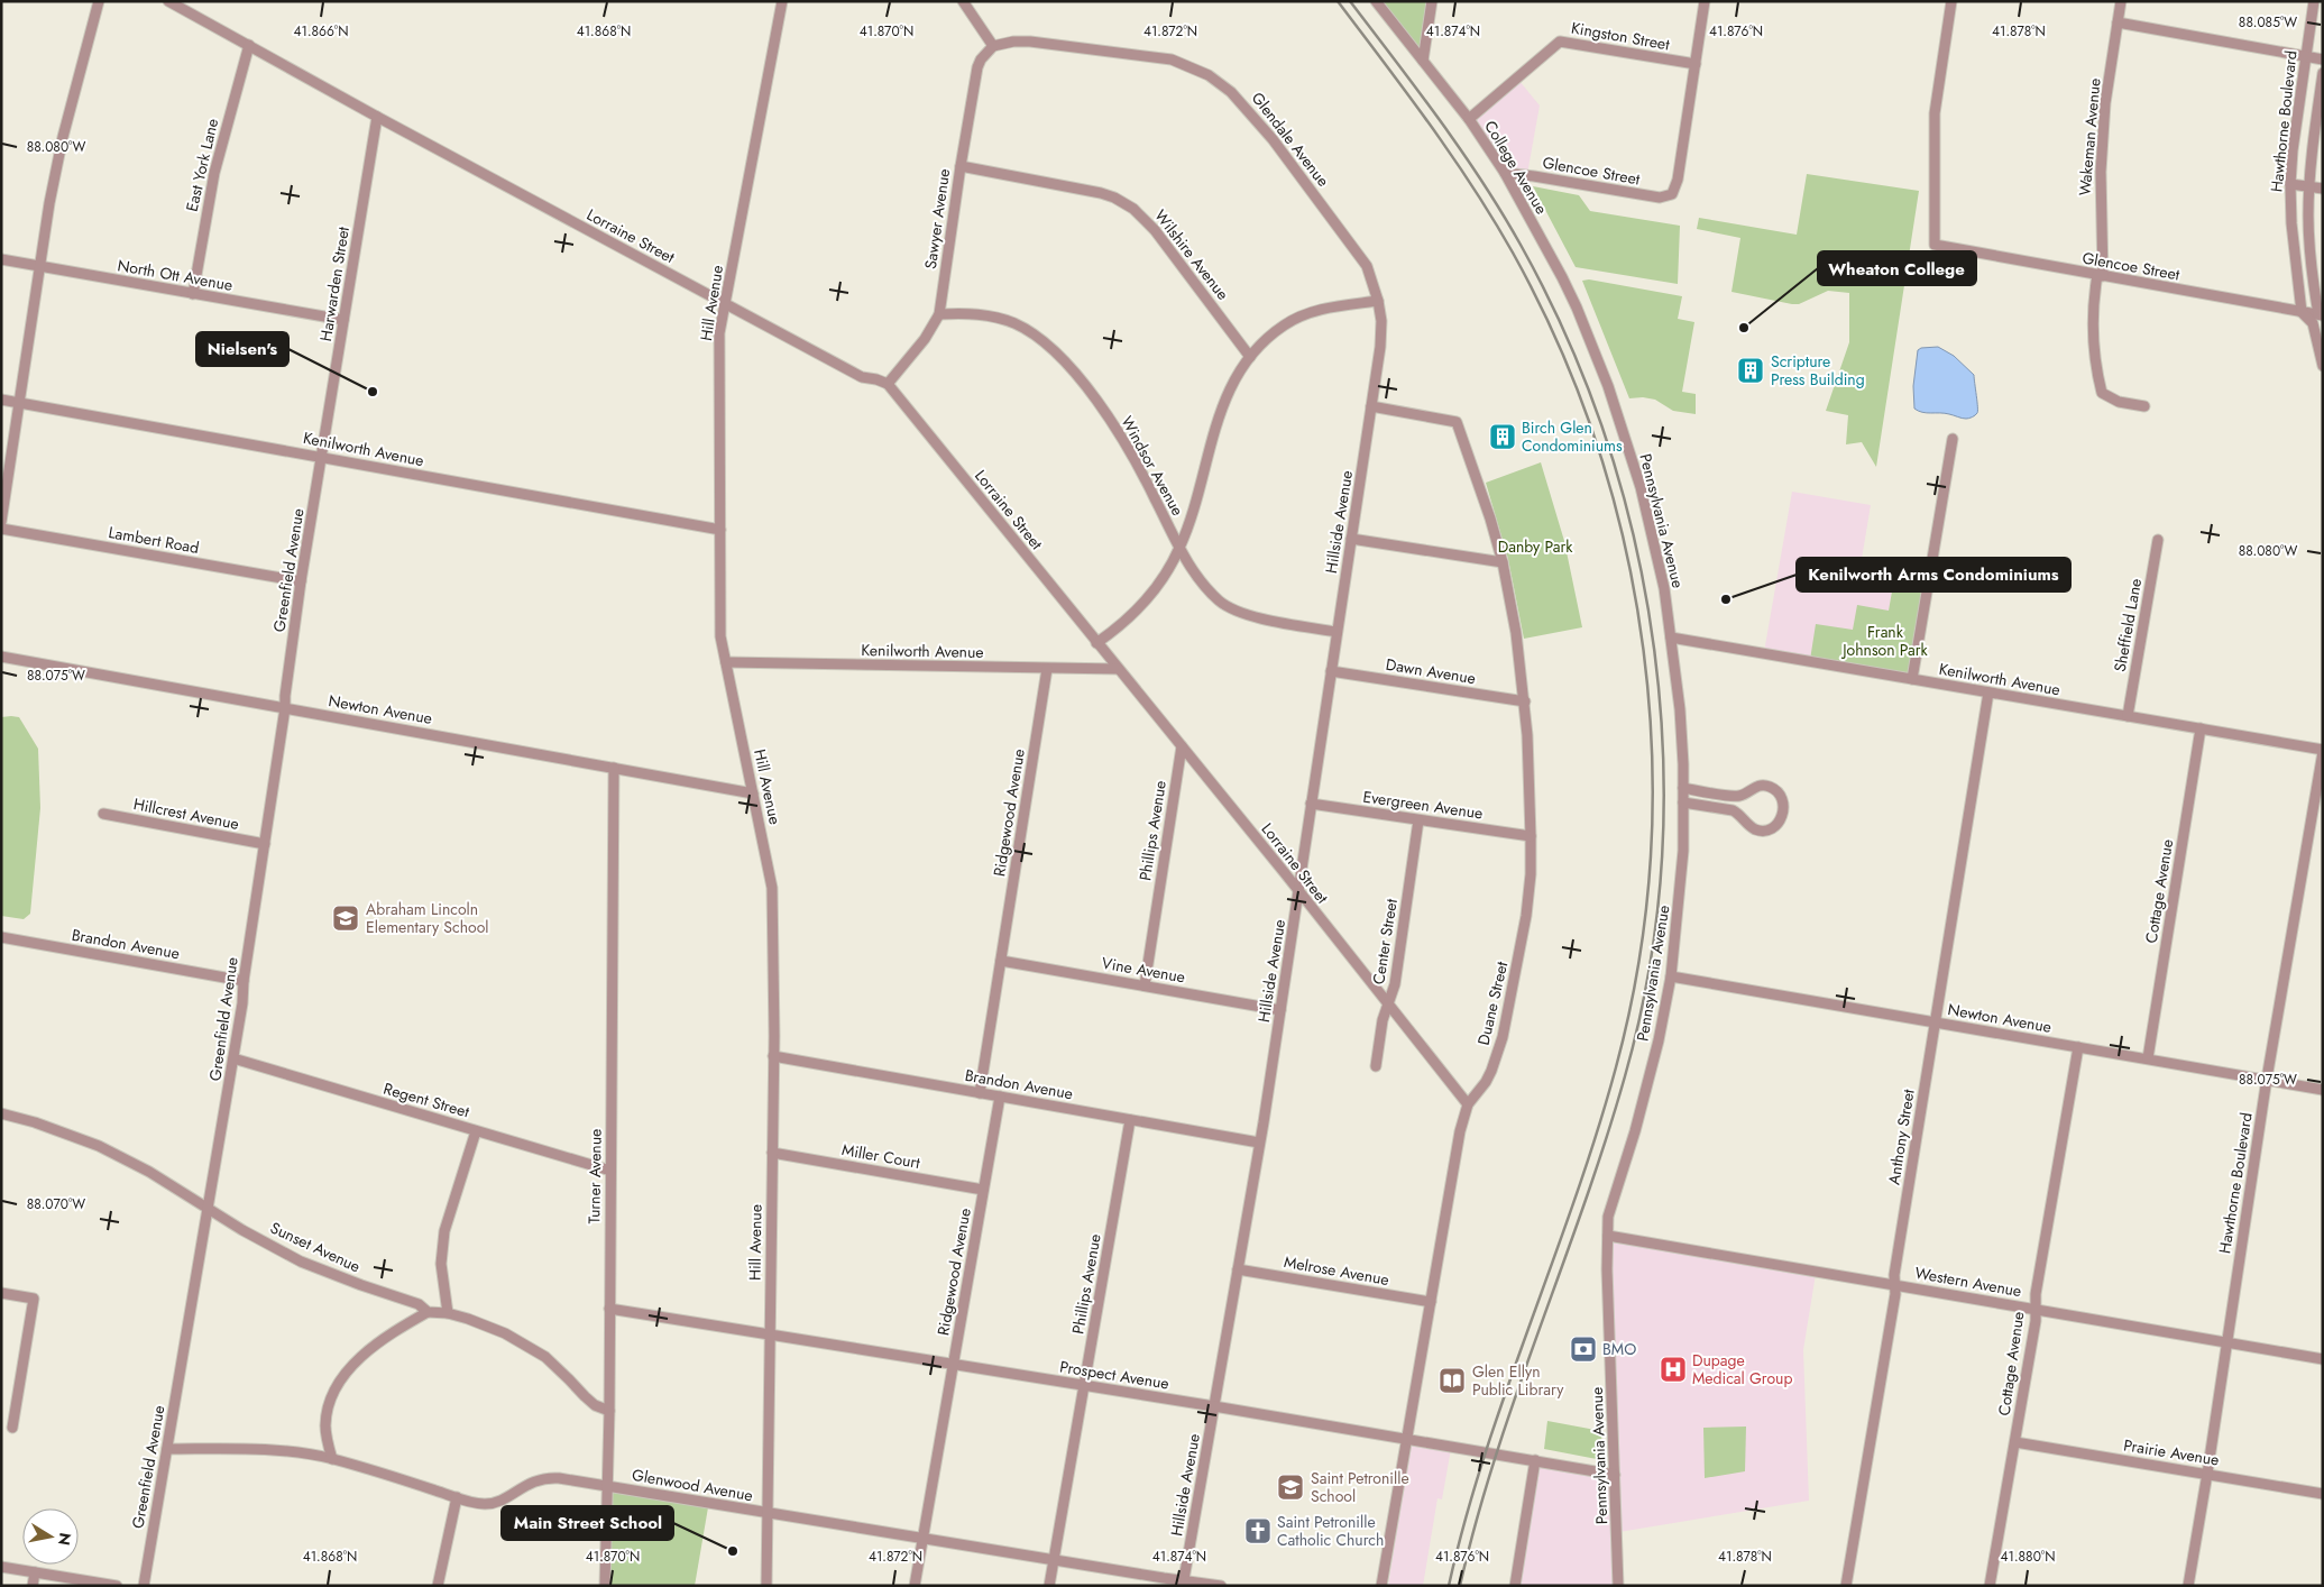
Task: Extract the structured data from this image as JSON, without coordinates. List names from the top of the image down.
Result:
{
  "streets": {
    "street": [
      "Kingston Street",
      "Hawthorne Boulevard",
      "Wakeman Avenue",
      "Glendale Avenue",
      "East York Lane",
      "College Avenue",
      "Glencoe Street",
      "Sawyer Avenue",
      "Lorraine Street",
      "Wilshire Avenue",
      "North Ott Avenue",
      "Harwarden Street",
      "Hill Avenue",
      "Kenilworth Avenue",
      "Windsor Avenue",
      "Pennsylvania Avenue",
      "Hillside Avenue",
      "Lambert Road",
      "Greenfield Avenue",
      "Sheffield Lane",
      "Dawn Avenue",
      "Newton Avenue",
      "Evergreen Avenue",
      "Ridgewood Avenue",
      "Hillcrest Avenue",
      "Phillips Avenue",
      "Cottage Avenue",
      "Center Street",
      "Brandon Avenue",
      "Vine Avenue",
      "Duane Street",
      "Regent Street",
      "Anthony Street",
      "Miller Court",
      "Turner Avenue",
      "Sunset Avenue",
      "Melrose Avenue",
      "Western Avenue",
      "Prospect Avenue",
      "Prairie Avenue",
      "Glenwood Avenue"
    ]
  },
  "crossings": [
    ["Kingston Street", "College Avenue"],
    ["Kingston Street", "Glencoe Street"],
    ["Hawthorne Boulevard", "Glencoe Street"],
    ["Hawthorne Boulevard", "Kenilworth Avenue"],
    ["Hawthorne Boulevard", "Newton Avenue"],
    ["Hawthorne Boulevard", "Western Avenue"],
    ["Hawthorne Boulevard", "Prairie Avenue"],
    ["Wakeman Avenue", "Glencoe Street"],
    ["Glendale Avenue", "Sawyer Avenue"],
    ["Glendale Avenue", "Hillside Avenue"],
    ["East York Lane", "Lorraine Street"],
    ["East York Lane", "North Ott Avenue"],
    ["College Avenue", "Glencoe Street"],
    ["College Avenue", "Pennsylvania Avenue"],
    ["Sawyer Avenue", "Lorraine Street"],
    ["Sawyer Avenue", "Wilshire Avenue"],
    ["Sawyer Avenue", "Windsor Avenue"],
    ["Lorraine Street", "Harwarden Street"],
    ["Lorraine Street", "Hill Avenue"],
    ["Lorraine Street", "Kenilworth Avenue"],
    ["Lorraine Street", "Hillside Avenue"],
    ["Lorraine Street", "Phillips Avenue"],
    ["Lorraine Street", "Center Street"],
    ["Lorraine Street", "Duane Street"],
    ["North Ott Avenue", "Harwarden Street"],
    ["Harwarden Street", "Kenilworth Avenue"],
    ["Harwarden Street", "Greenfield Avenue"],
    ["Hill Avenue", "Kenilworth Avenue"],
    ["Hill Avenue", "Newton Avenue"],
    ["Hill Avenue", "Brandon Avenue"],
    ["Hill Avenue", "Miller Court"],
    ["Hill Avenue", "Prospect Avenue"],
    ["Hill Avenue", "Glenwood Avenue"],
    ["Kenilworth Avenue", "Pennsylvania Avenue"],
    ["Kenilworth Avenue", "Greenfield Avenue"],
    ["Kenilworth Avenue", "Sheffield Lane"],
    ["Kenilworth Avenue", "Ridgewood Avenue"],
    ["Kenilworth Avenue", "Cottage Avenue"],
    ["Kenilworth Avenue", "Anthony Street"],
    ["Windsor Avenue", "Hillside Avenue"],
    ["Pennsylvania Avenue", "Newton Avenue"],
    ["Pennsylvania Avenue", "Western Avenue"],
    ["Pennsylvania Avenue", "Prospect Avenue"],
    ["Hillside Avenue", "Dawn Avenue"],
    ["Hillside Avenue", "Evergreen Avenue"],
    ["Hillside Avenue", "Brandon Avenue"],
    ["Hillside Avenue", "Vine Avenue"],
    ["Hillside Avenue", "Duane Street"],
    ["Hillside Avenue", "Melrose Avenue"],
    ["Hillside Avenue", "Prospect Avenue"],
    ["Hillside Avenue", "Glenwood Avenue"],
    ["Lambert Road", "Greenfield Avenue"],
    ["Greenfield Avenue", "Newton Avenue"],
    ["Greenfield Avenue", "Hillcrest Avenue"],
    ["Greenfield Avenue", "Brandon Avenue"],
    ["Greenfield Avenue", "Regent Street"],
    ["Greenfield Avenue", "Sunset Avenue"],
    ["Greenfield Avenue", "Glenwood Avenue"],
    ["Dawn Avenue", "Duane Street"],
    ["Newton Avenue", "Cottage Avenue"],
    ["Newton Avenue", "Anthony Street"],
    ["Newton Avenue", "Turner Avenue"],
    ["Evergreen Avenue", "Center Street"],
    ["Evergreen Avenue", "Duane Street"],
    ["Ridgewood Avenue", "Brandon Avenue"],
    ["Ridgewood Avenue", "Vine Avenue"],
    ["Ridgewood Avenue", "Miller Court"],
    ["Ridgewood Avenue", "Prospect Avenue"],
    ["Ridgewood Avenue", "Glenwood Avenue"],
    ["Phillips Avenue", "Brandon Avenue"],
    ["Phillips Avenue", "Vine Avenue"],
    ["Phillips Avenue", "Prospect Avenue"],
    ["Phillips Avenue", "Glenwood Avenue"],
    ["Cottage Avenue", "Western Avenue"],
    ["Cottage Avenue", "Prairie Avenue"],
    ["Duane Street", "Melrose Avenue"],
    ["Duane Street", "Prospect Avenue"],
    ["Regent Street", "Turner Avenue"],
    ["Anthony Street", "Western Avenue"],
    ["Turner Avenue", "Sunset Avenue"],
    ["Turner Avenue", "Prospect Avenue"],
    ["Turner Avenue", "Glenwood Avenue"]
  ],
  "parks": ["Danby Park", "Frank Johnson Park"],
  "places": {
    "other": [
      "Wheaton College",
      "Nielsen's",
      "Kenilworth Arms Condominiums",
      "Main Street School"
    ],
    "building": ["Scripture Press Building", "Birch Glen Condominiums"],
    "school or university": ["Abraham Lincoln Elementary School", "Saint Petronille School"],
    "bank": ["BMO"],
    "hospital": ["Dupage Medical Group"],
    "library": ["Glen Ellyn Public Library"],
    "church": ["Saint Petronille Catholic Church"]
  },
  "north": "right",
  "coordinates": [
    "88.085°W",
    "41.866°N",
    "41.868°N",
    "41.870°N",
    "41.872°N",
    "41.874°N",
    "41.876°N",
    "41.878°N",
    "88.080°W",
    "88.075°W",
    "88.070°W",
    "41.880°N"
  ]
}
